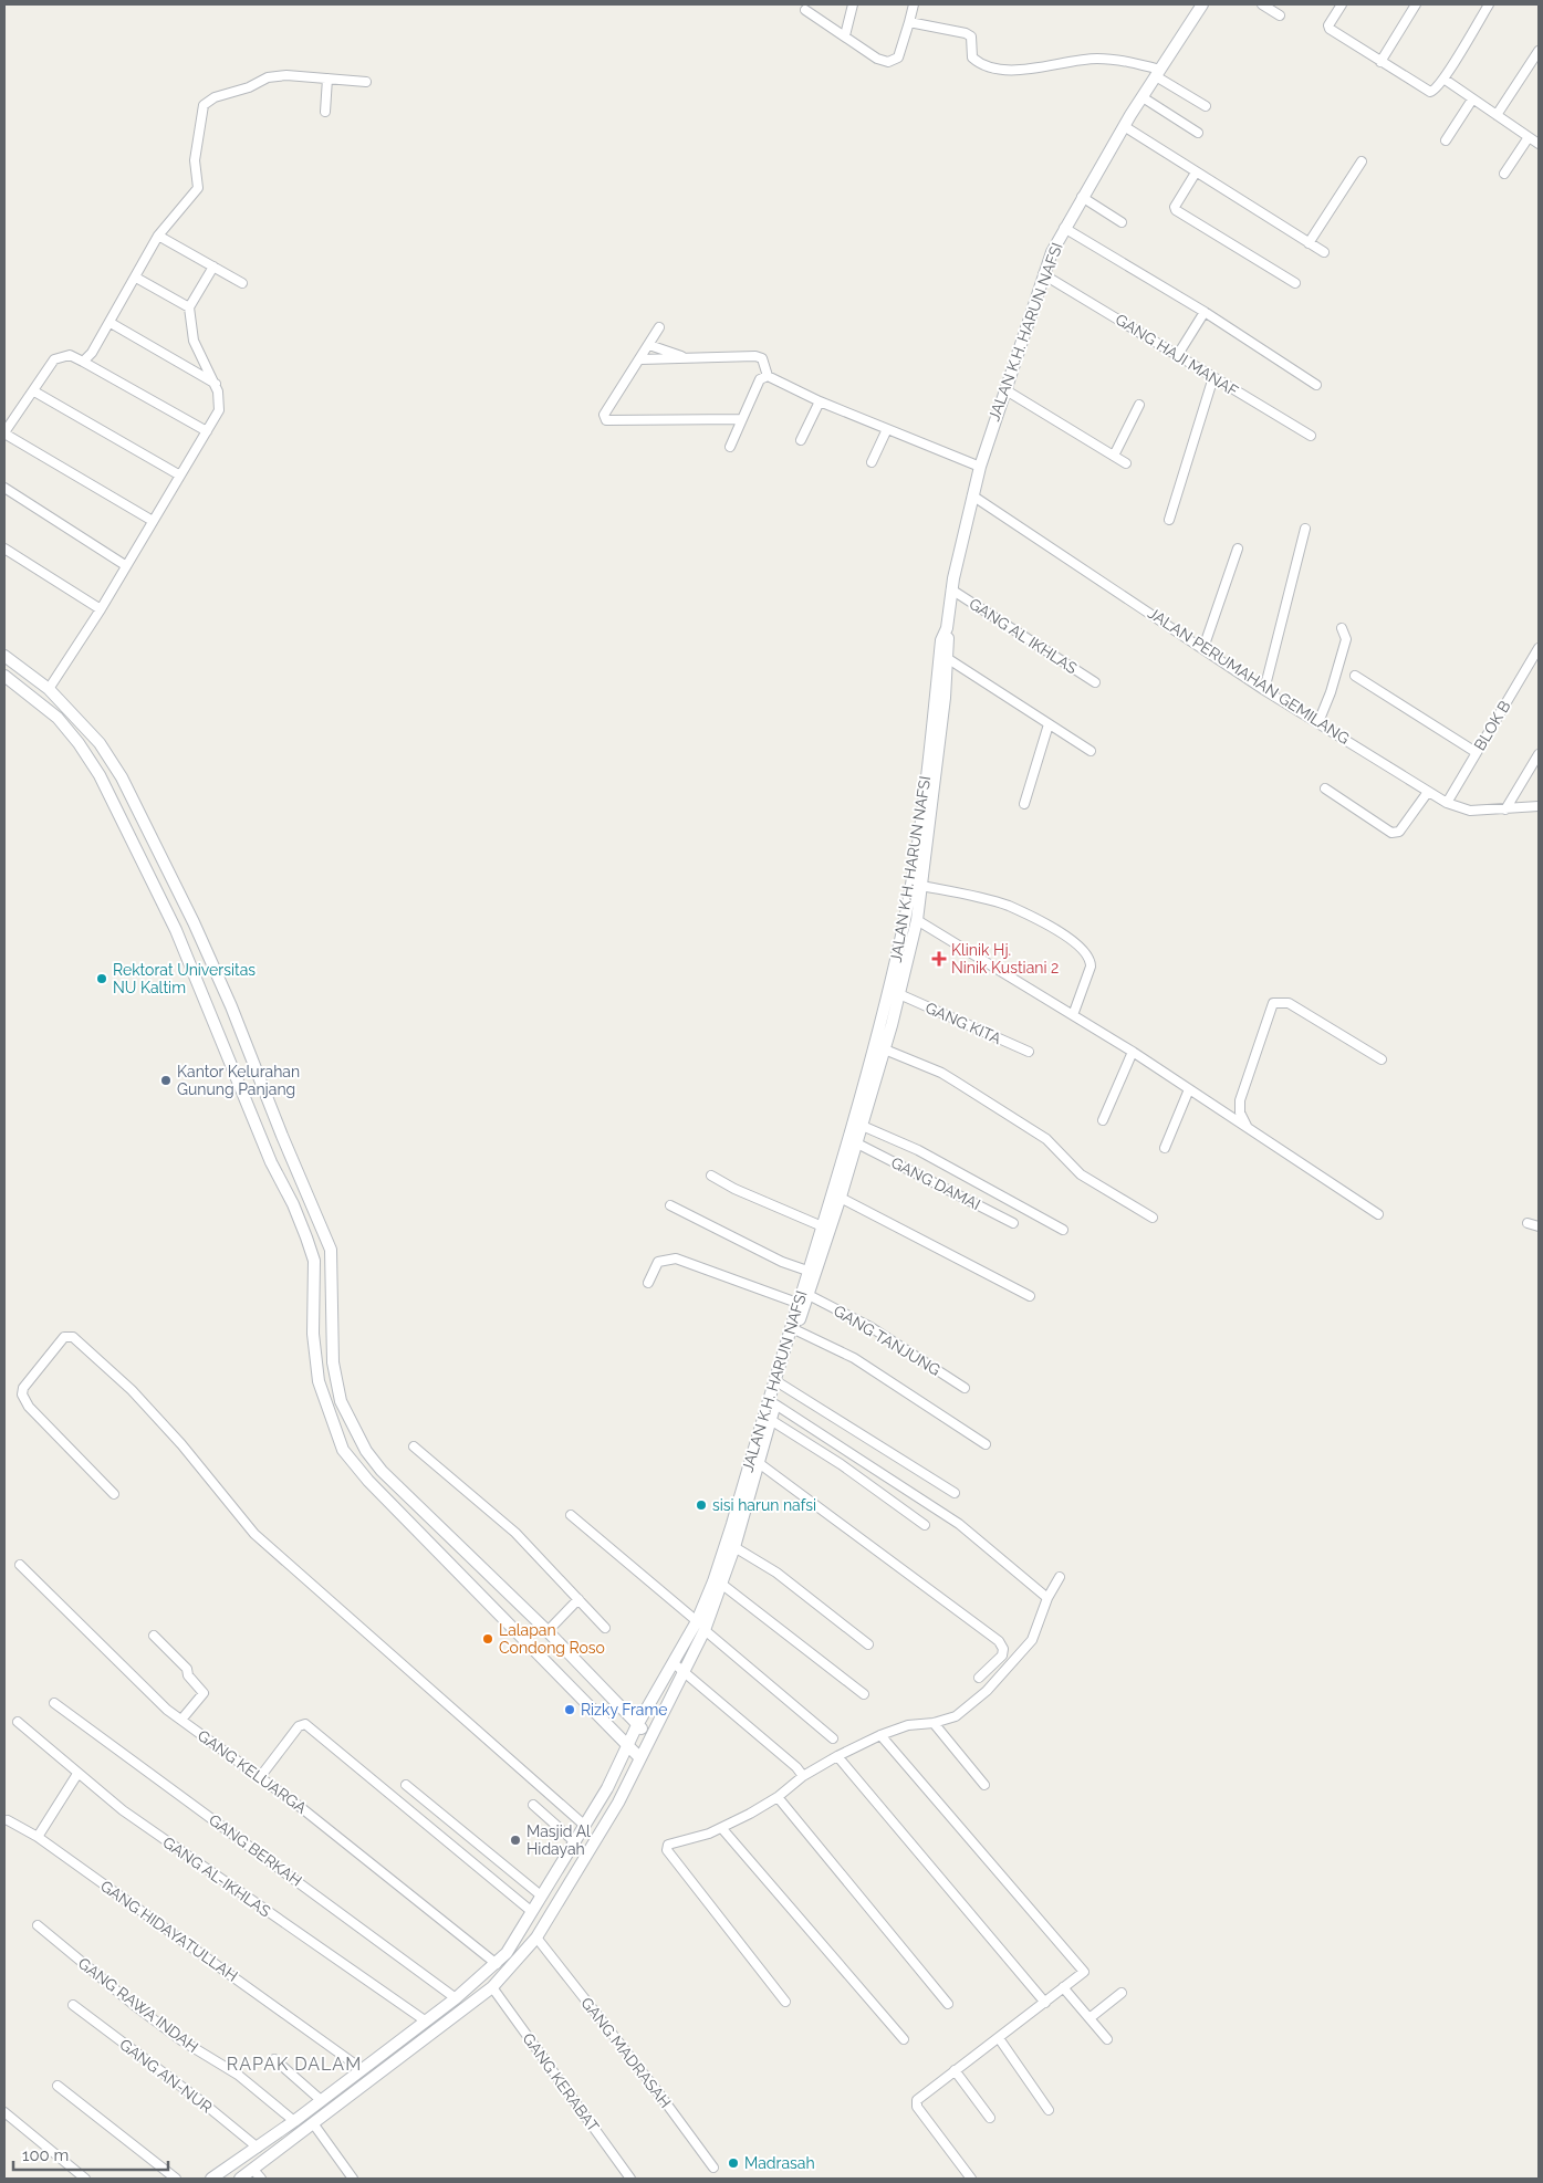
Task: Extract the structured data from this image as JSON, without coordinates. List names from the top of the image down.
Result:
{
  "streets": {
    "main road": ["JALAN K.H. HARUN NAFSI"],
    "street": [
      "GANG HAJI MANAF",
      "GANG AL IKHLAS",
      "JALAN PERUMAHAN GEMILANG",
      "BLOK B",
      "GANG KITA",
      "GANG DAMAI",
      "GANG TANJUNG",
      "GANG KELUARGA",
      "GANG BERKAH",
      "GANG AL-IKHLAS",
      "GANG HIDAYATULLAH",
      "GANG RAWA INDAH",
      "GANG MADRASAH",
      "GANG AN-NUR",
      "GANG KERABAT"
    ]
  },
  "crossings": [
    ["JALAN K.H. HARUN NAFSI", "GANG HAJI MANAF"],
    ["JALAN K.H. HARUN NAFSI", "GANG AL IKHLAS"],
    ["JALAN K.H. HARUN NAFSI", "JALAN PERUMAHAN GEMILANG"],
    ["JALAN K.H. HARUN NAFSI", "GANG KITA"],
    ["JALAN K.H. HARUN NAFSI", "GANG DAMAI"],
    ["JALAN K.H. HARUN NAFSI", "GANG TANJUNG"],
    ["JALAN K.H. HARUN NAFSI", "GANG KELUARGA"],
    ["JALAN K.H. HARUN NAFSI", "GANG BERKAH"],
    ["JALAN K.H. HARUN NAFSI", "GANG AL-IKHLAS"],
    ["JALAN K.H. HARUN NAFSI", "GANG HIDAYATULLAH"],
    ["JALAN K.H. HARUN NAFSI", "GANG RAWA INDAH"],
    ["JALAN K.H. HARUN NAFSI", "GANG MADRASAH"],
    ["JALAN K.H. HARUN NAFSI", "GANG AN-NUR"],
    ["JALAN K.H. HARUN NAFSI", "GANG KERABAT"],
    ["JALAN PERUMAHAN GEMILANG", "BLOK B"]
  ],
  "districts": ["RAPAK DALAM"],
  "places": {
    "health": ["Klinik Hj. Ninik Kustiani 2"],
    "other": [
      "Rektorat Universitas NU Kaltim",
      "Kantor Kelurahan Gunung Panjang",
      "sisi harun nafsi",
      "Lalapan Condong Roso",
      "Rizky Frame",
      "Masjid Al Hidayah",
      "Madrasah"
    ]
  },
  "scale_bar": "100 m"
}
